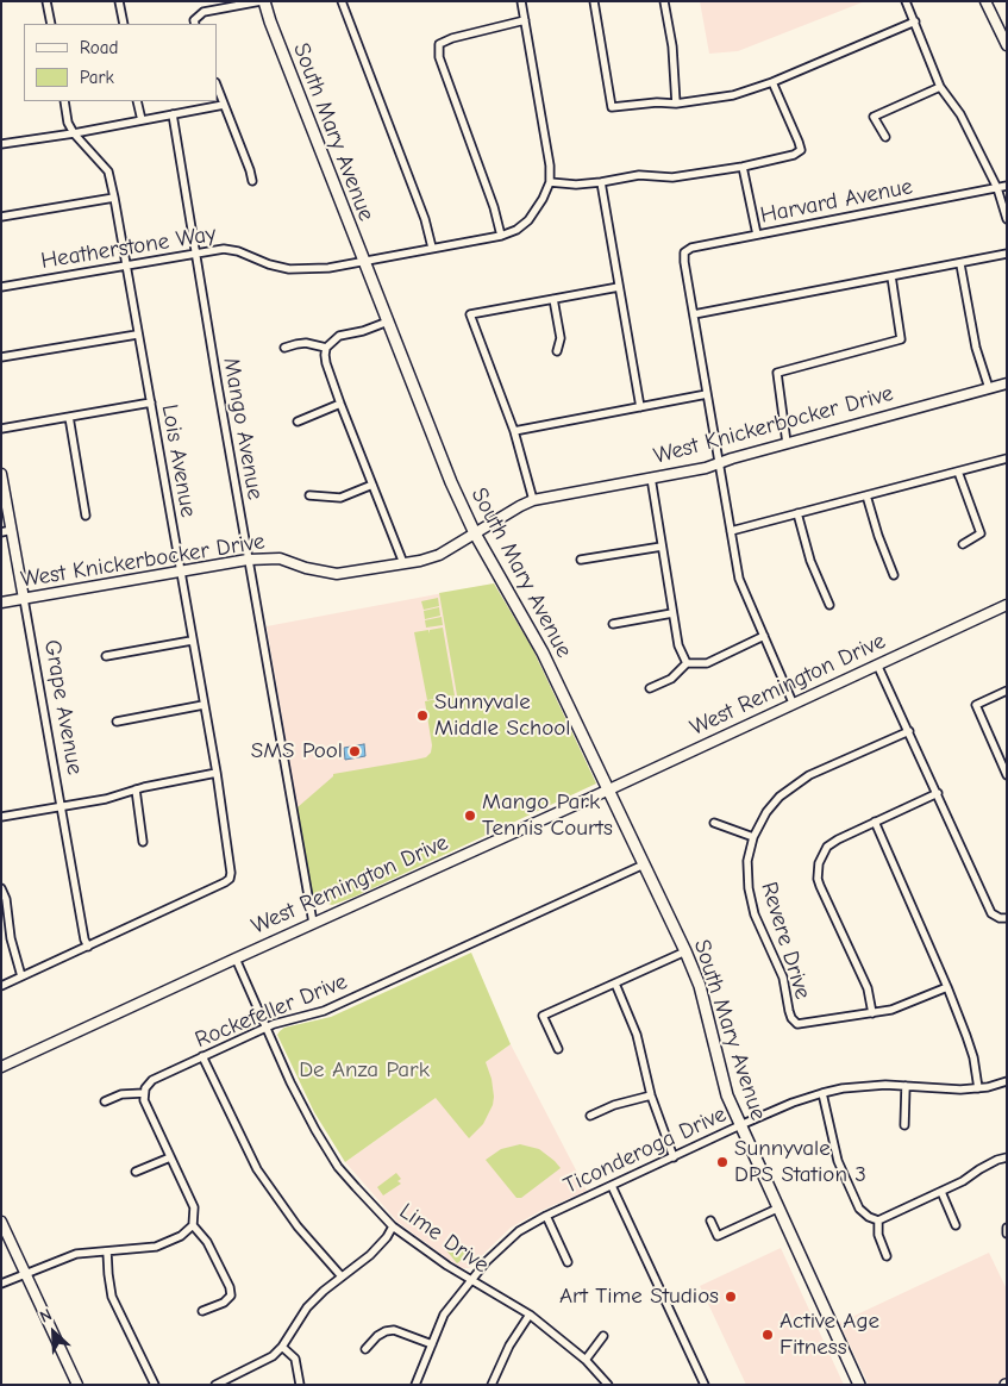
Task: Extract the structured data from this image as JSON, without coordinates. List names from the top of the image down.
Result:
{
  "streets": {
    "main road": ["South Mary Avenue"],
    "street": [
      "Harvard Avenue",
      "Heatherstone Way",
      "West Knickerbocker Drive",
      "Mango Avenue",
      "Lois Avenue",
      "West Remington Drive",
      "Grape Avenue",
      "Revere Drive",
      "Rockefeller Drive",
      "Ticonderoga Drive",
      "Lime Drive"
    ]
  },
  "crossings": [
    ["South Mary Avenue", "Heatherstone Way"],
    ["South Mary Avenue", "West Knickerbocker Drive"],
    ["South Mary Avenue", "West Remington Drive"],
    ["South Mary Avenue", "Rockefeller Drive"],
    ["South Mary Avenue", "Ticonderoga Drive"],
    ["Heatherstone Way", "Mango Avenue"],
    ["Heatherstone Way", "Lois Avenue"],
    ["West Knickerbocker Drive", "Mango Avenue"],
    ["West Knickerbocker Drive", "Lois Avenue"],
    ["West Knickerbocker Drive", "Grape Avenue"],
    ["Mango Avenue", "West Remington Drive"],
    ["Lois Avenue", "Grape Avenue"],
    ["West Remington Drive", "Lime Drive"],
    ["Rockefeller Drive", "Lime Drive"],
    ["Ticonderoga Drive", "Lime Drive"]
  ],
  "parks": ["De Anza Park"],
  "places": [
    "Sunnyvale Middle School",
    "SMS Pool",
    "Mango Park Tennis Courts",
    "Sunnyvale DPS Station 3",
    "Art Time Studios",
    "Active Age Fitness"
  ],
  "legend": ["Road", "Park"],
  "north": "top left"
}
